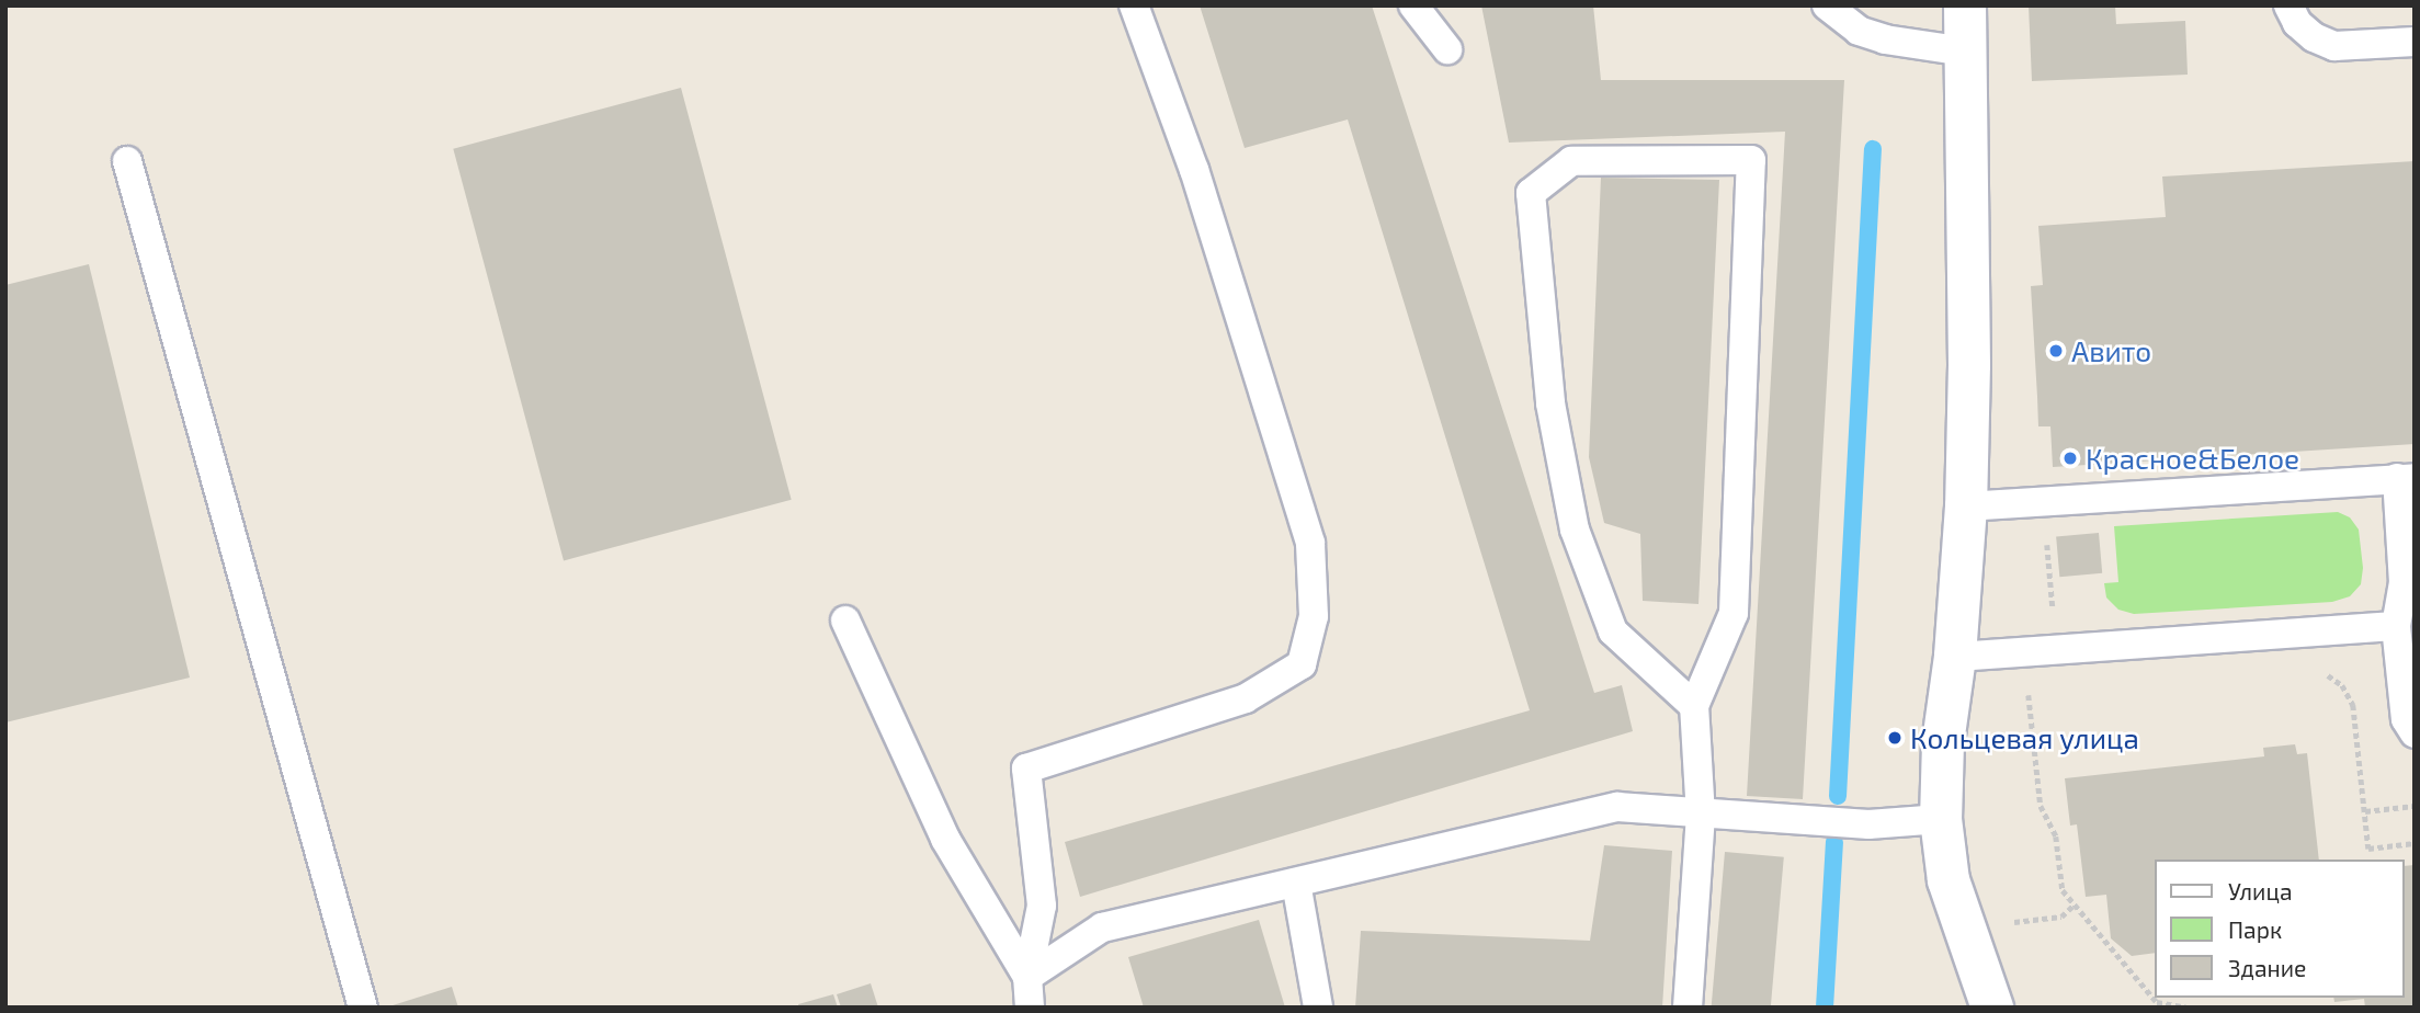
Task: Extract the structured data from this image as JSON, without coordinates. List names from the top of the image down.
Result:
{
  "places": ["Авито", "Красное&Белое", "Кольцевая улица"],
  "legend": ["Улица", "Парк", "Здание"]
}
